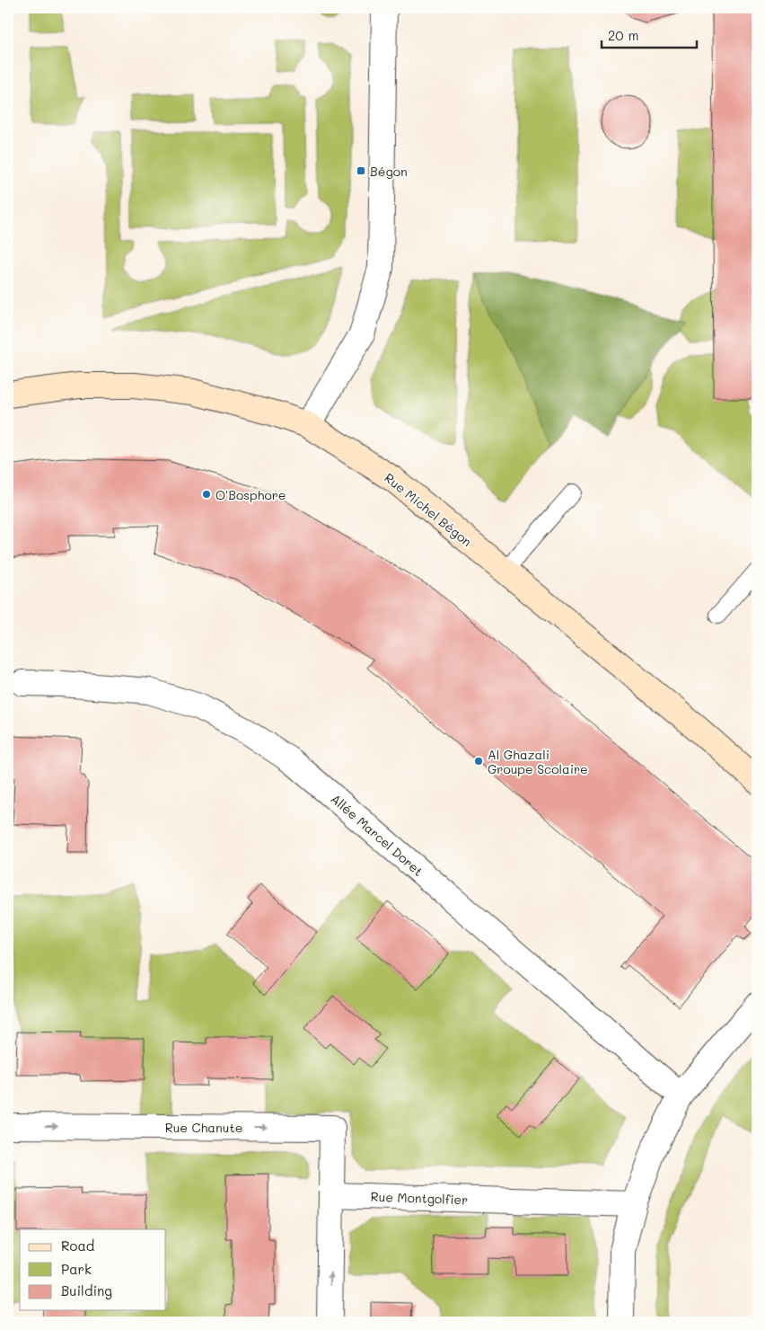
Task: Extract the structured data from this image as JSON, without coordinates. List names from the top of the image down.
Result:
{
  "streets": {
    "street": [
      "Rue Michel Bégon",
      "Allée Marcel Doret",
      "Rue Chanute",
      "Rue Montgolfier"
    ]
  },
  "crossings": [
    ["Rue Chanute", "Rue Montgolfier"]
  ],
  "one_way": ["Rue Chanute"],
  "places": {
    "transit": ["Bégon"],
    "other": ["O'Bosphore", "Al Ghazali Groupe Scolaire"]
  },
  "legend": ["Road", "Park", "Building"],
  "scale_bar": "20 m"
}
